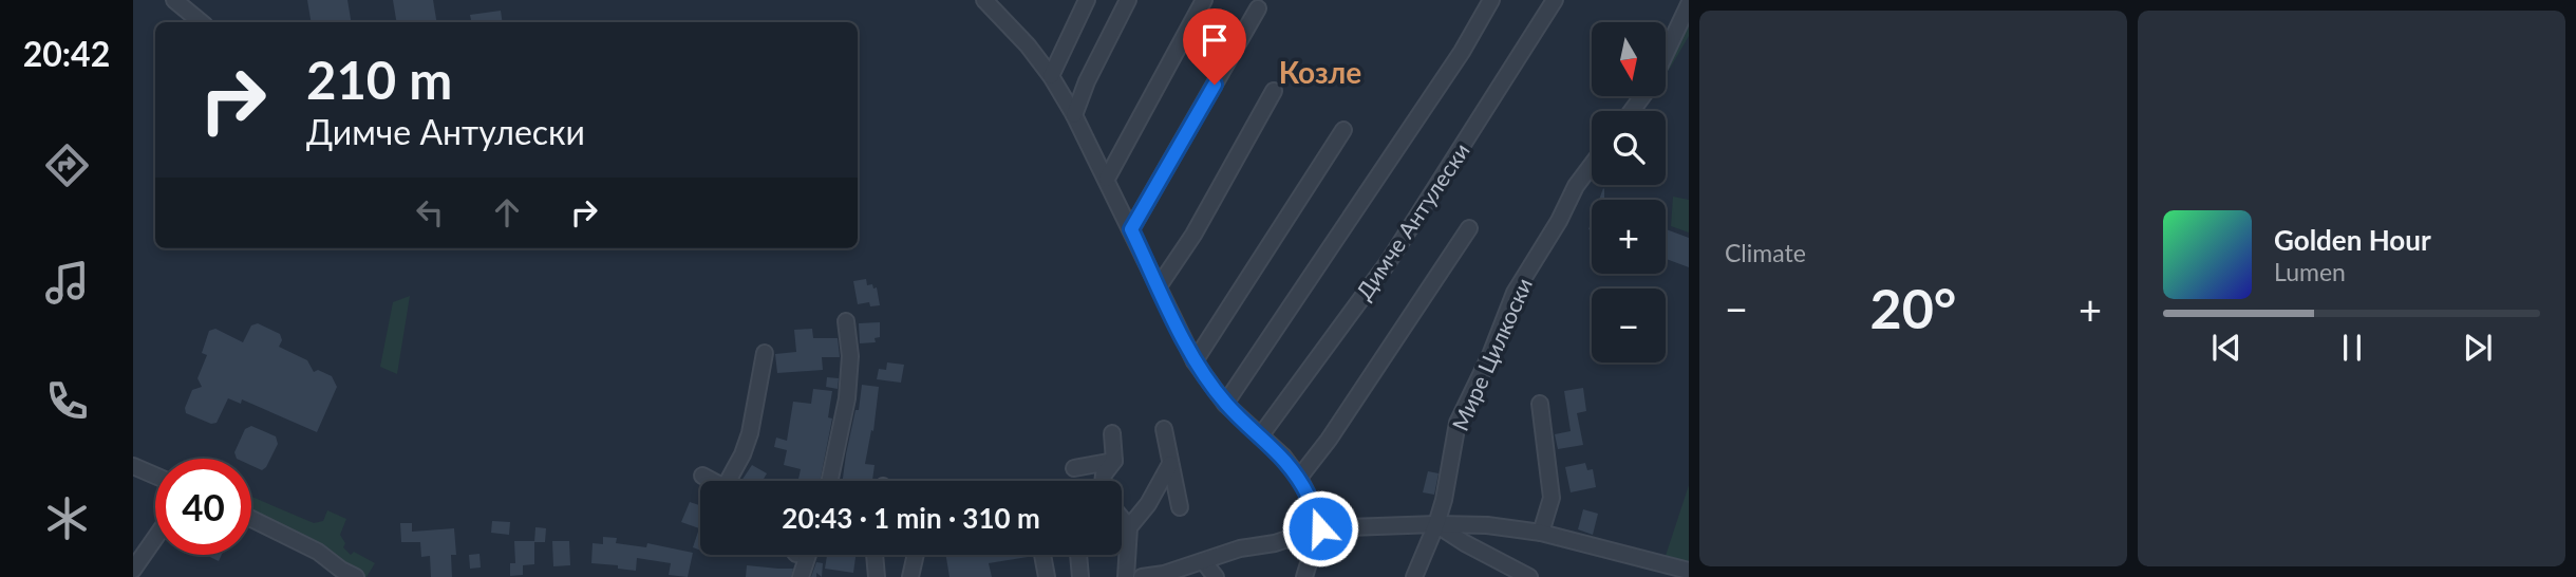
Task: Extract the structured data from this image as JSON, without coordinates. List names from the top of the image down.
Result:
{
  "streets": {
    "street": ["Димче Антулески", "Мире Цилкоски"]
  },
  "districts": ["Козле"],
  "north": "bottom",
  "page": {
    "tabs": "20:42",
    "tile": "Climate",
    "map_buttons": ["+", "−"],
    "turn": ["210 m", "Димче Антулески"],
    "song": ["Golden Hour", "Lumen"],
    "heat": ["−", "20°", "+"],
    "limit": "40",
    "trip": "20:43 · 1 min · 310 m"
  }
}
